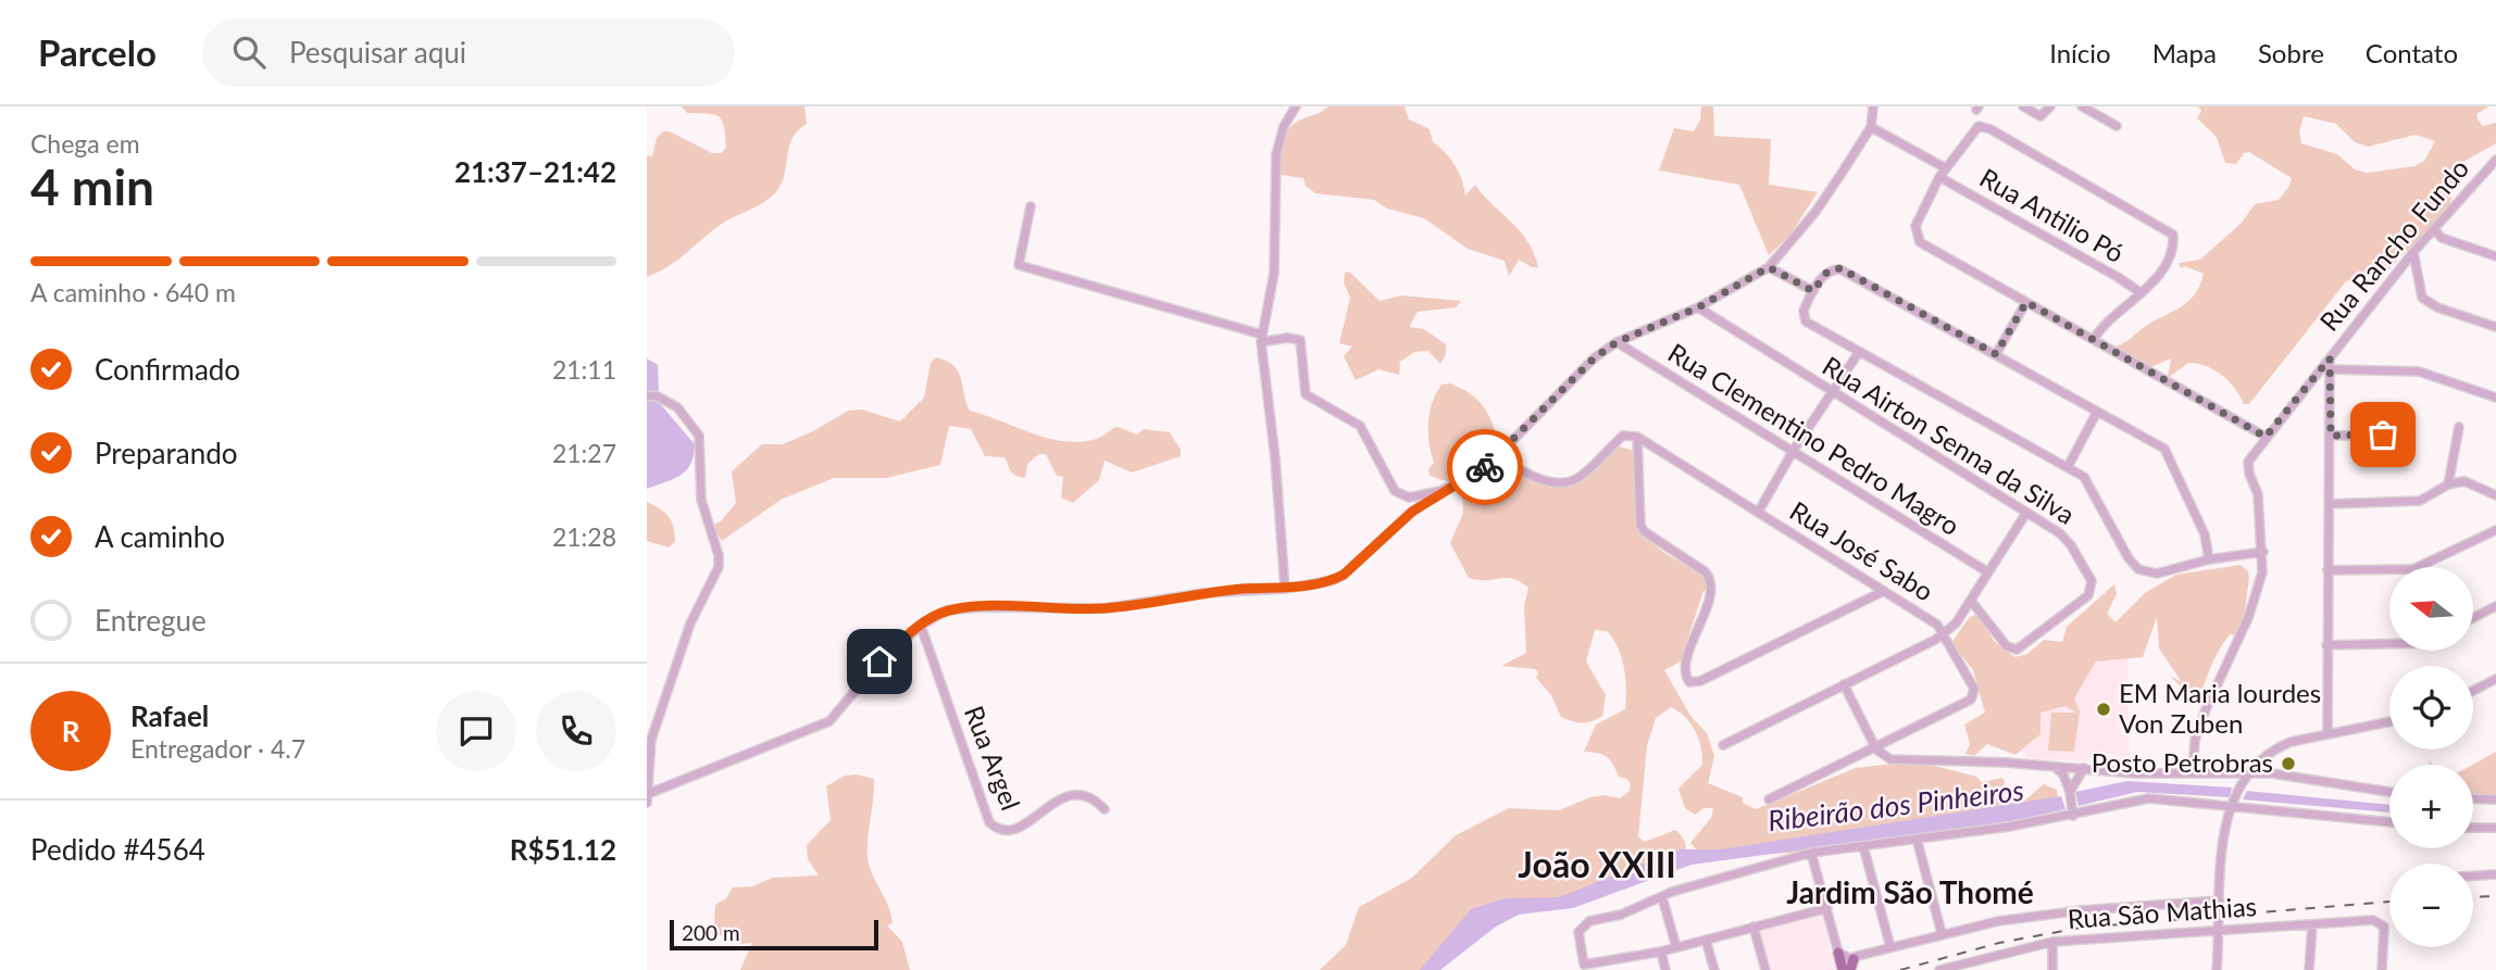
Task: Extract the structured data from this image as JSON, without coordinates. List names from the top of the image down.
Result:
{
  "streets": {
    "street": [
      "Rua Antilio Pó",
      "Rua Rancho Fundo",
      "Rua Clementino Pedro Magro",
      "Rua Airton Senna da Silva",
      "Rua José Sabo",
      "Rua Argel",
      "Rua São Mathias"
    ]
  },
  "districts": ["João XXIII", "Jardim São Thomé"],
  "water": ["Ribeirão dos Pinheiros"],
  "places": ["EM Maria lourdes Von Zuben", "Posto Petrobras"],
  "scale_bar": "200 m",
  "north": "left",
  "page": {
    "header": "Parcelo",
    "search": "Pesquisar aqui",
    "nav": [
      "Início",
      "Mapa",
      "Sobre",
      "Contato"
    ],
    "heading": ["4 min", "Chega em", "21:37–21:42"],
    "panel": [
      "Rafael",
      "Entregador · 4.7",
      "Pedido #4564",
      "R$51.12"
    ],
    "bar": "A caminho · 640 m",
    "list": [
      ["Confirmado", "21:11"],
      ["Preparando", "21:27"],
      ["A caminho", "21:28"],
      "Entregue"
    ],
    "map_buttons": ["+", "−"],
    "round": "R",
    "scale": "200 m"
  }
}
